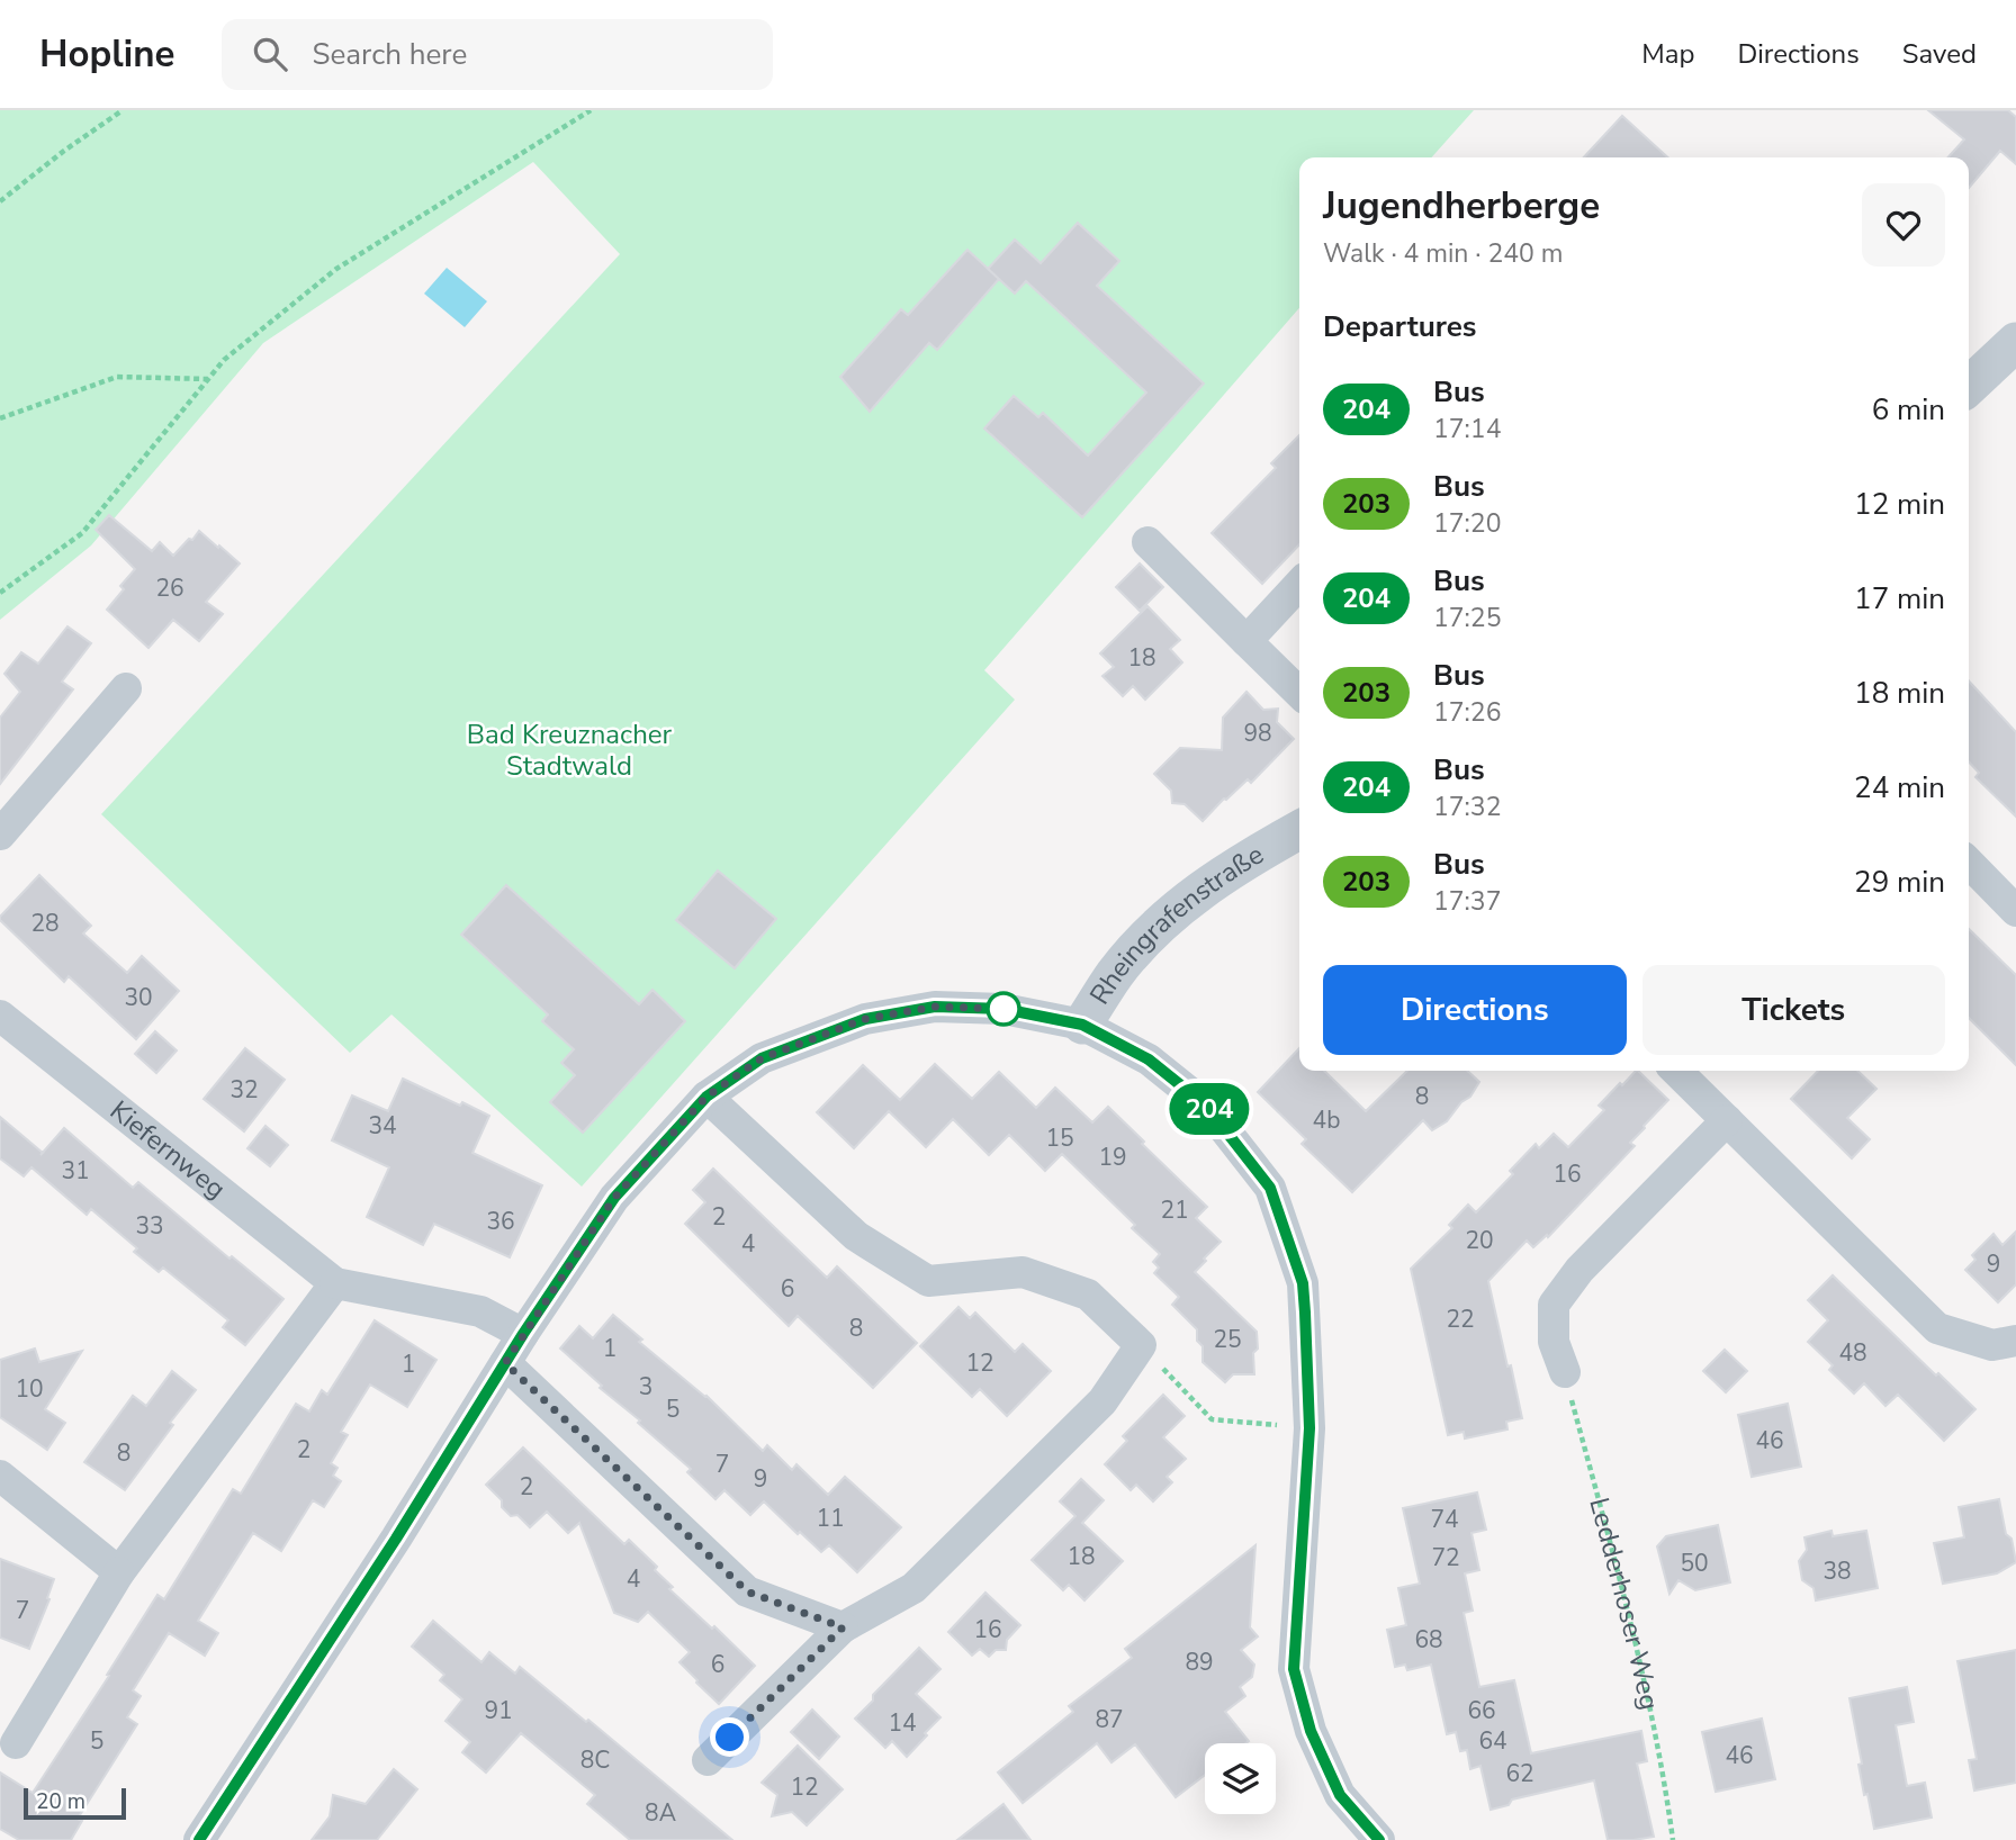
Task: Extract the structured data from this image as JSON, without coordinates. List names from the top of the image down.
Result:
{
  "streets": {
    "street": ["Rheingrafenstraße", "Kiefernweg"],
    "path": ["Ledderhoser Weg"]
  },
  "crossings": [
    ["Rheingrafenstraße", "Kiefernweg"]
  ],
  "parks": ["Bad Kreuznacher Stadtwald"],
  "lines": ["bus line 204"],
  "house_numbers": [
    "26",
    "18",
    "98",
    "28",
    "30",
    "32",
    "8",
    "4b",
    "34",
    "15",
    "19",
    "31",
    "16",
    "21",
    "2",
    "36",
    "33",
    "20",
    "4",
    "9",
    "6",
    "22",
    "8",
    "25",
    "1",
    "48",
    "12",
    "1",
    "3",
    "10",
    "5",
    "46",
    "2",
    "8",
    "7",
    "9",
    "2",
    "11",
    "74",
    "18",
    "72",
    "50",
    "38",
    "4",
    "7",
    "16",
    "68",
    "89",
    "6",
    "91",
    "66",
    "87",
    "14",
    "5",
    "64",
    "46",
    "8C",
    "62",
    "12",
    "8A"
  ],
  "scale_bar": "20 m",
  "page": {
    "header": "Hopline",
    "search": "Search here",
    "nav": ["Map", "Directions", "Saved"],
    "on_map": "204",
    "heading": [
      ["Jugendherberge", "Walk · 4 min · 240 m"],
      "Departures"
    ],
    "list": [
      {
        "mark": "204",
        "name": "Bus",
        "note": "17:14",
        "value": "6 min"
      },
      {
        "mark": "203",
        "name": "Bus",
        "note": "17:20",
        "value": "12 min"
      },
      {
        "mark": "204",
        "name": "Bus",
        "note": "17:25",
        "value": "17 min"
      },
      {
        "mark": "203",
        "name": "Bus",
        "note": "17:26",
        "value": "18 min"
      },
      {
        "mark": "204",
        "name": "Bus",
        "note": "17:32",
        "value": "24 min"
      },
      {
        "mark": "203",
        "name": "Bus",
        "note": "17:37",
        "value": "29 min"
      }
    ],
    "buttons": ["Directions", "Tickets"],
    "scale": "20 m"
  }
}
